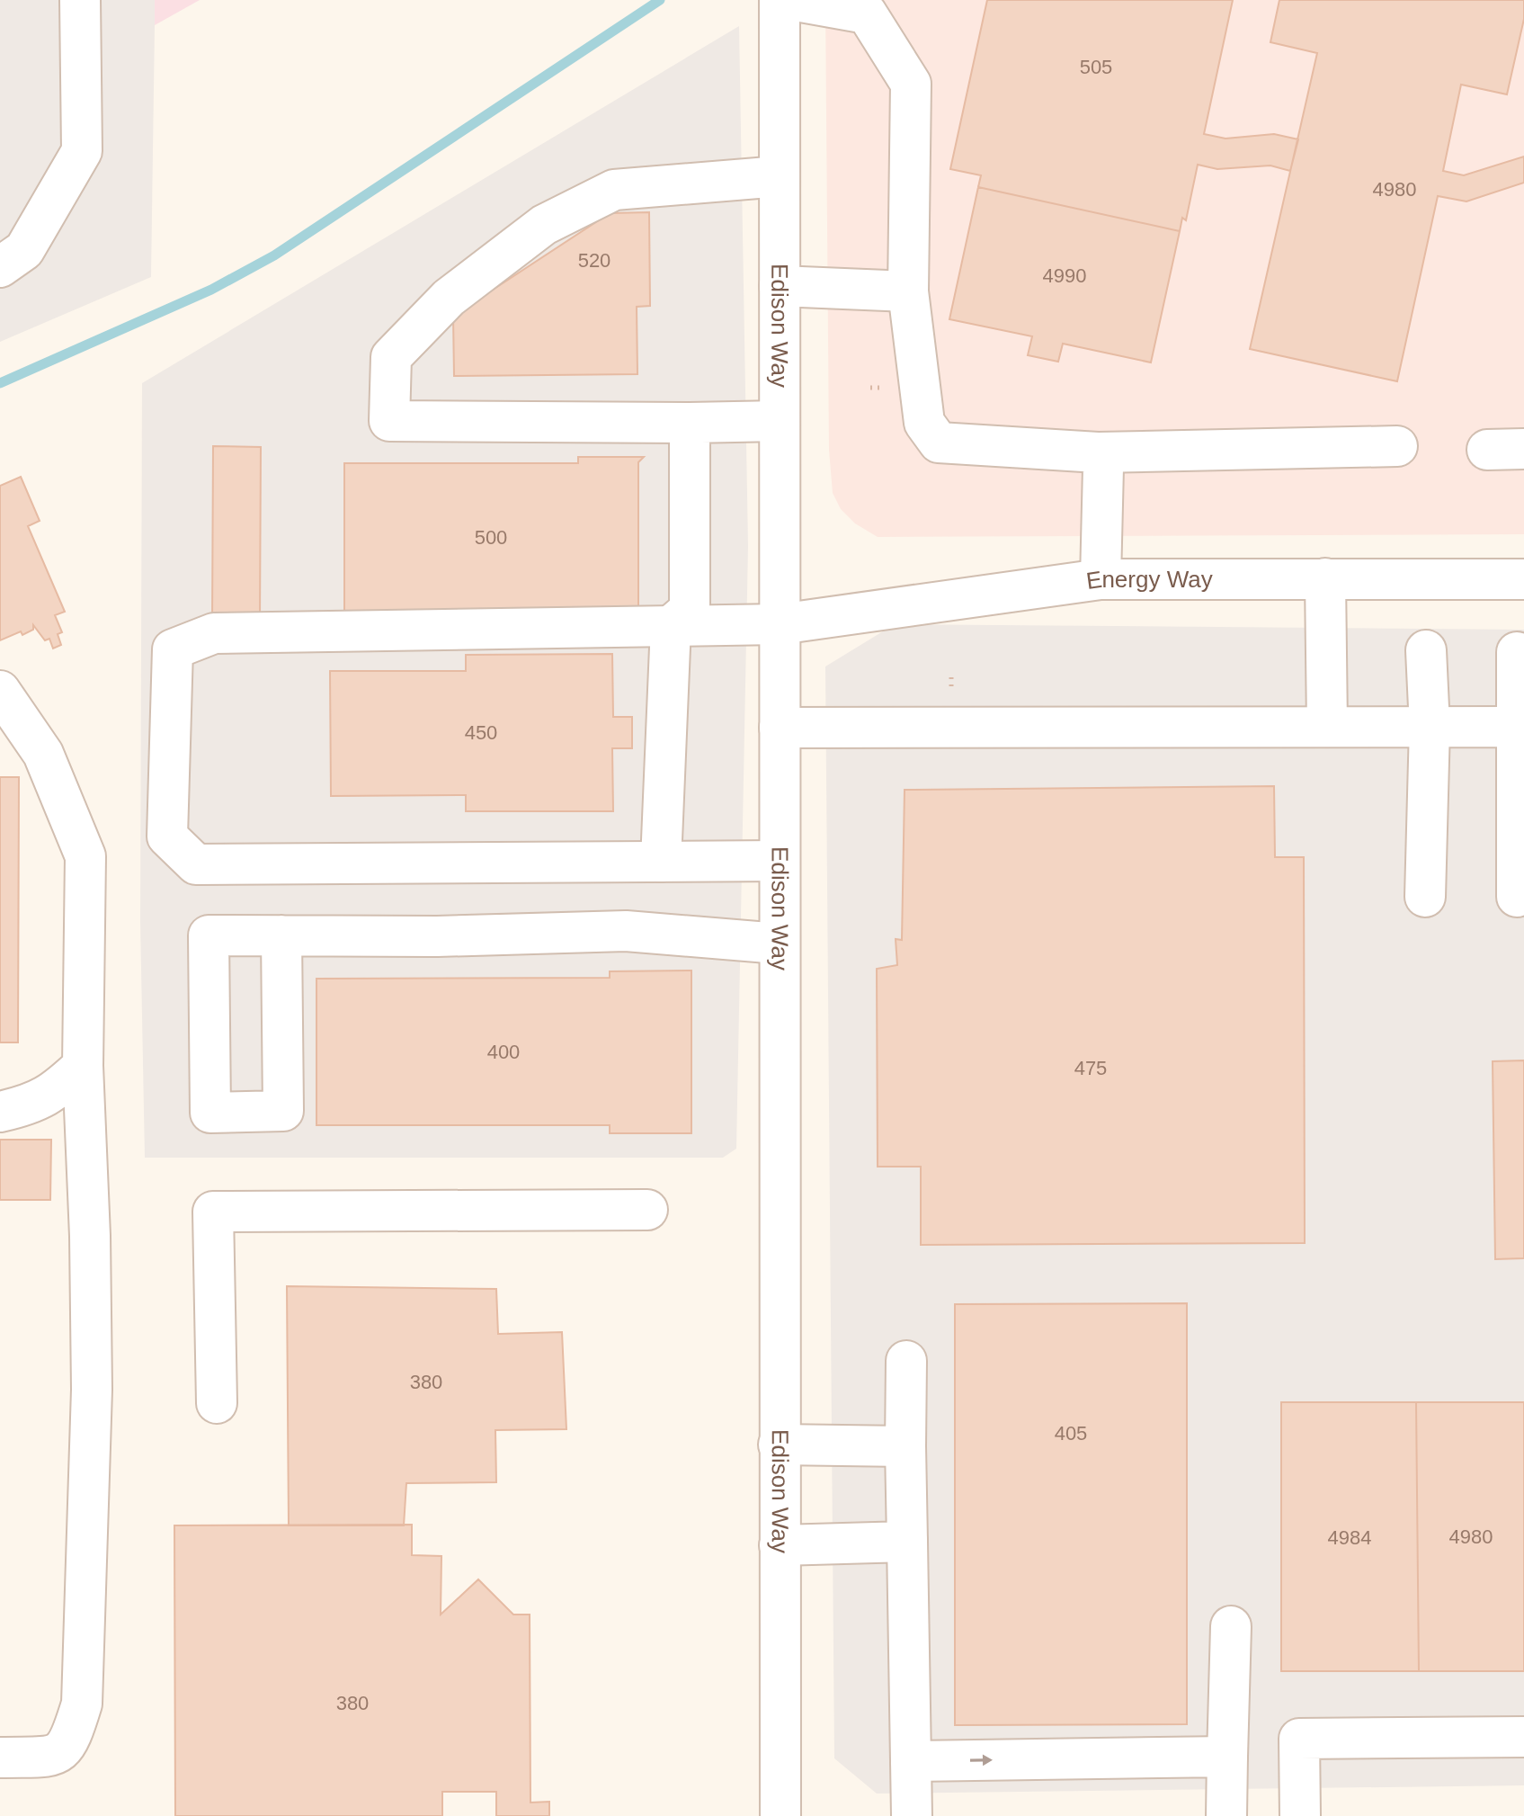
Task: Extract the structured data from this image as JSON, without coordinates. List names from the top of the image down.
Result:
{
  "streets": {
    "street": ["Edison Way", "Energy Way"]
  },
  "crossings": [
    ["Edison Way", "Energy Way"]
  ],
  "house_numbers": [
    "505",
    "4980",
    "520",
    "4990",
    "500",
    "450",
    "400",
    "475",
    "380",
    "405",
    "4980",
    "4984",
    "380"
  ]
}
